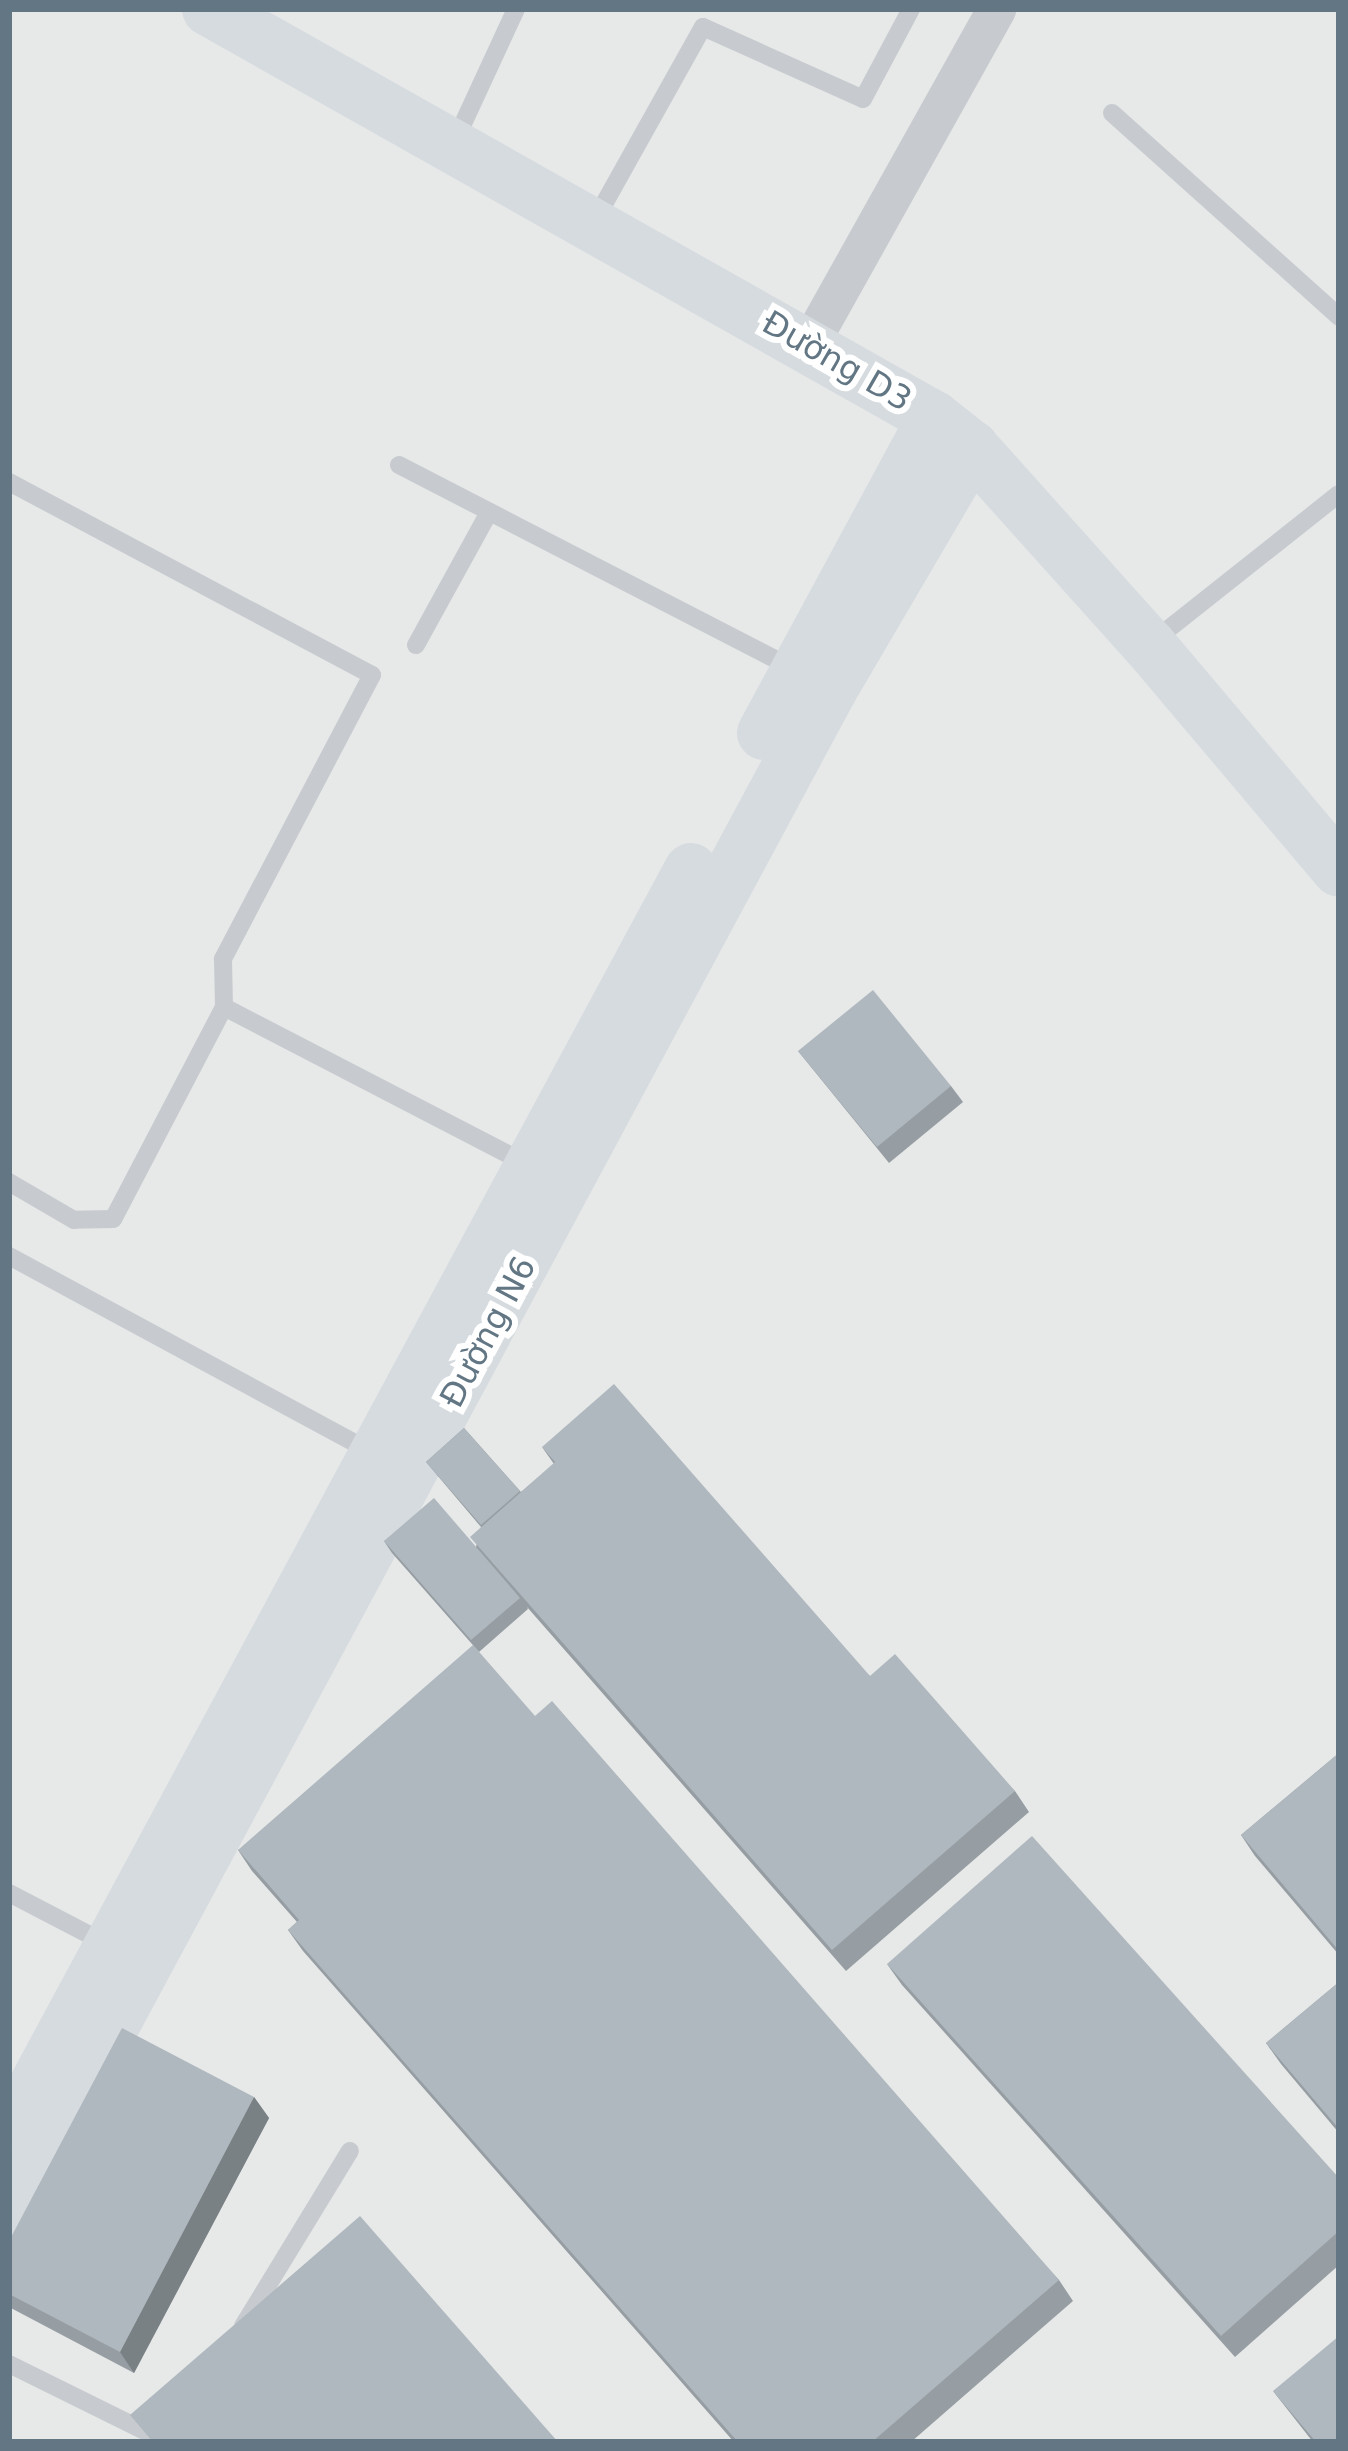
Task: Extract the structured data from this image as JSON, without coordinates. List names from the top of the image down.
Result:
{
  "streets": {
    "street": ["Đường D3", "Đường N6"]
  },
  "crossings": [
    ["Đường D3", "Đường N6"]
  ]
}
